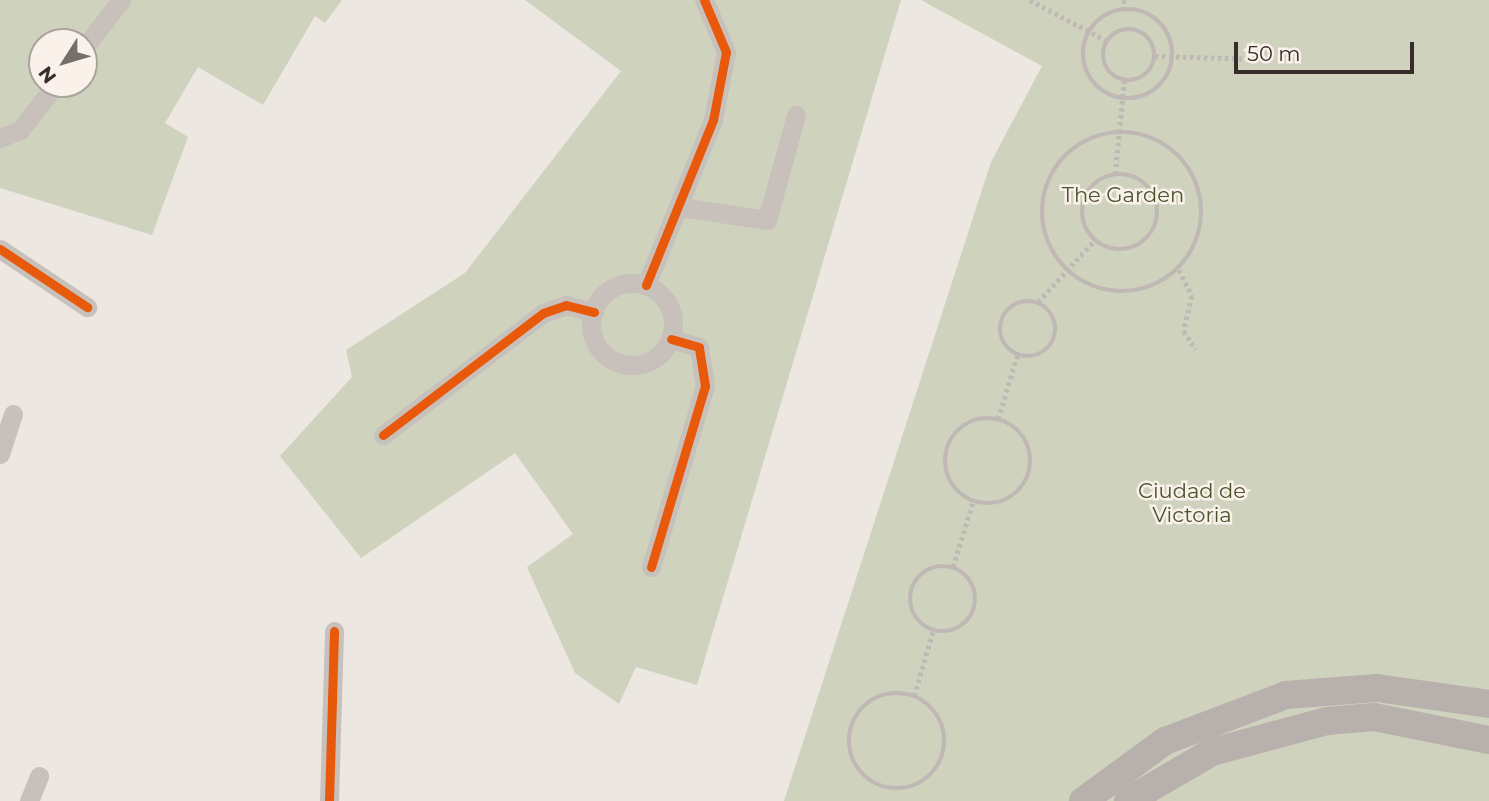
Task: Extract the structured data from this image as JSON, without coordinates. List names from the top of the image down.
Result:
{
  "parks": ["The Garden", "Ciudad de Victoria"],
  "scale_bar": "50 m",
  "north": "bottom left"
}
